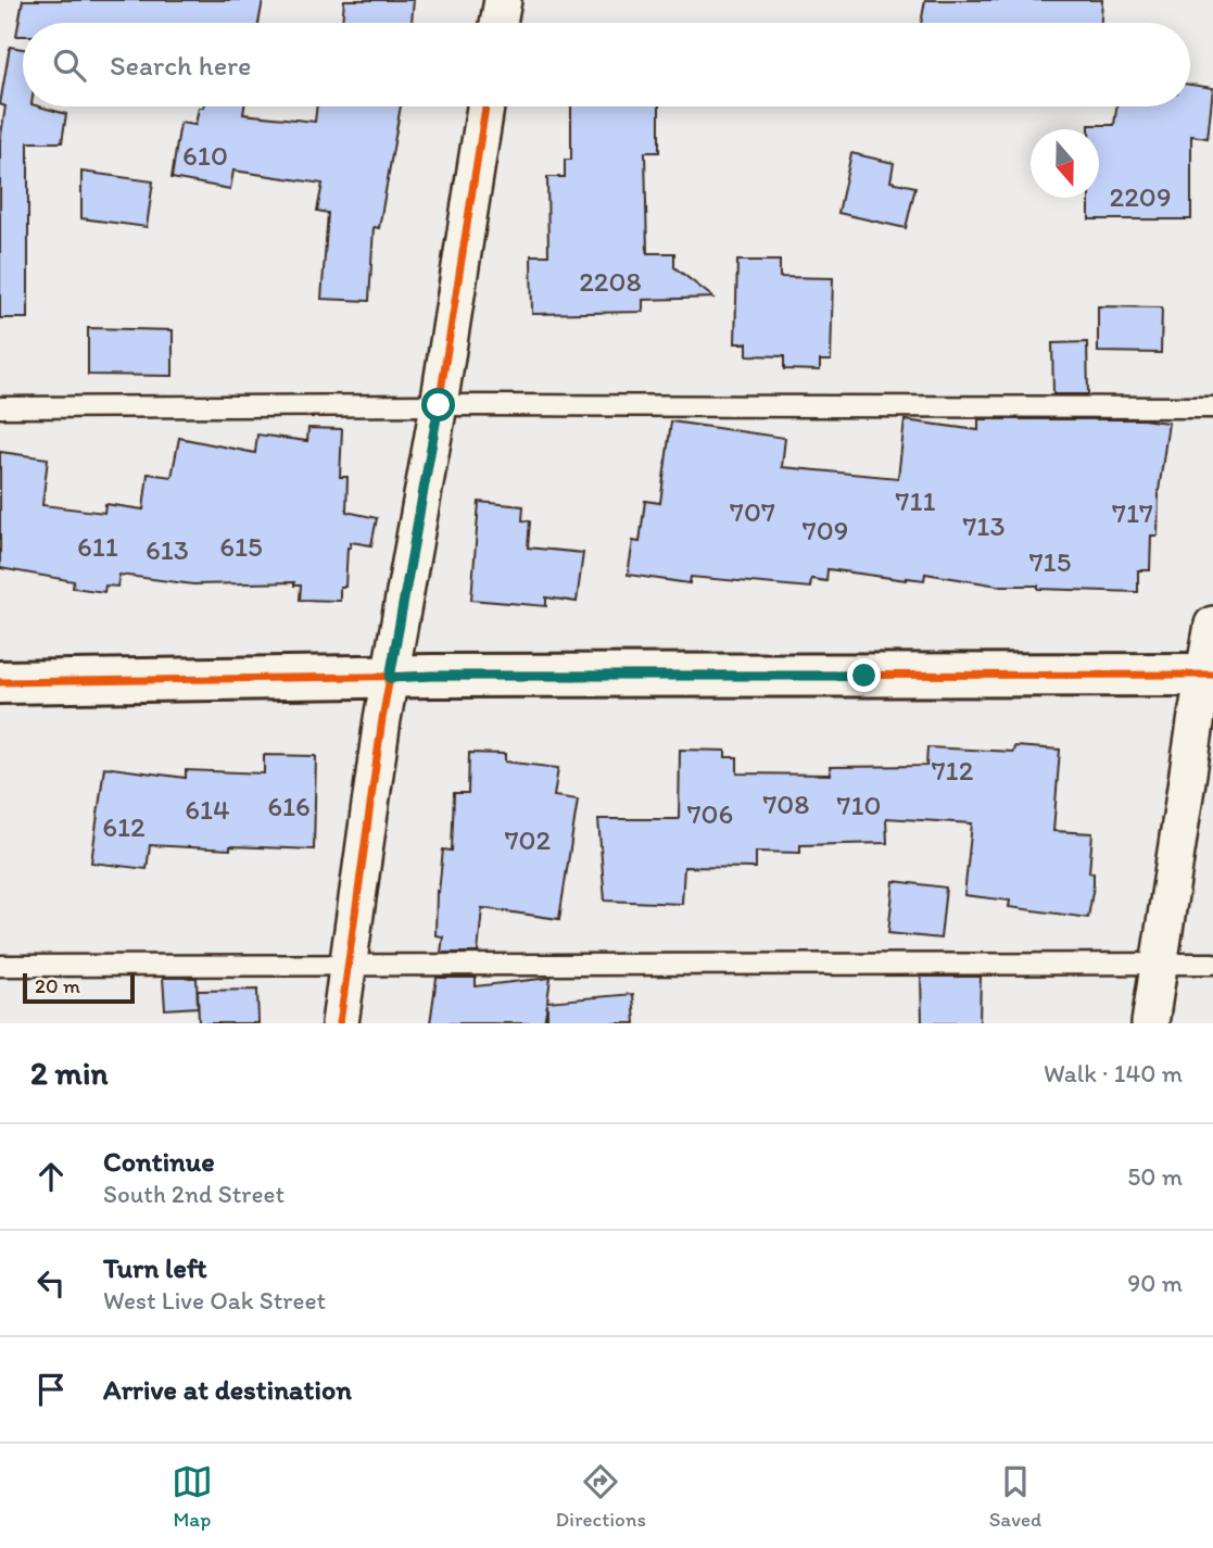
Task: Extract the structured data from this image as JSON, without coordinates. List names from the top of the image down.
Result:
{
  "house_numbers": [
    "610",
    "2209",
    "2208",
    "711",
    "707",
    "717",
    "713",
    "709",
    "611",
    "615",
    "613",
    "715",
    "712",
    "708",
    "710",
    "616",
    "614",
    "706",
    "612",
    "702"
  ],
  "scale_bar": "20 m",
  "north": "bottom",
  "page": {
    "search": "Search here",
    "scale": "20 m",
    "heading": ["2 min", "Walk · 140 m"],
    "list": [
      ["Continue", "South 2nd Street", "50 m"],
      ["Turn left", "West Live Oak Street", "90 m"],
      "Arrive at destination"
    ],
    "nav": ["Map", "Directions", "Saved"]
  }
}
